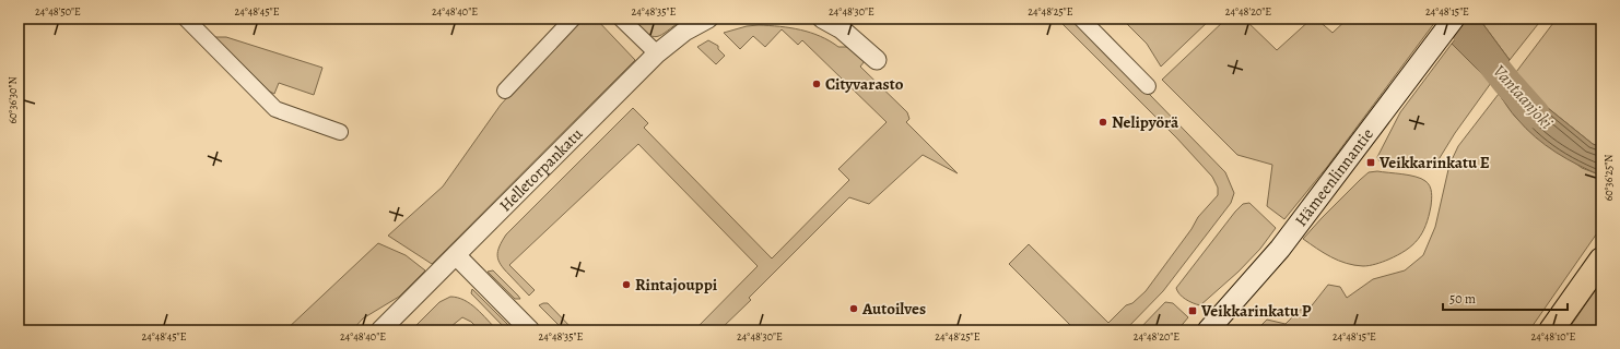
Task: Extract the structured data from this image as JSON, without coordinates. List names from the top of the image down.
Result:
{
  "streets": {
    "main road": ["Hämeenlinnantie"],
    "street": ["Helletorpankatu"]
  },
  "water": ["Vantaanjoki"],
  "places": {
    "other": [
      "Cityvarasto",
      "Nelipyörä",
      "Rintajouppi",
      "Autoilves"
    ],
    "transit": ["Veikkarinkatu E", "Veikkarinkatu P"]
  },
  "scale_bar": "50 m",
  "coordinates": [
    "24°48'50\"E",
    "24°48'45\"E",
    "24°48'40\"E",
    "24°48'35\"E",
    "24°48'30\"E",
    "24°48'25\"E",
    "24°48'20\"E",
    "24°48'15\"E",
    "60°36'30\"N",
    "60°36'25\"N",
    "24°48'10\"E"
  ]
}
